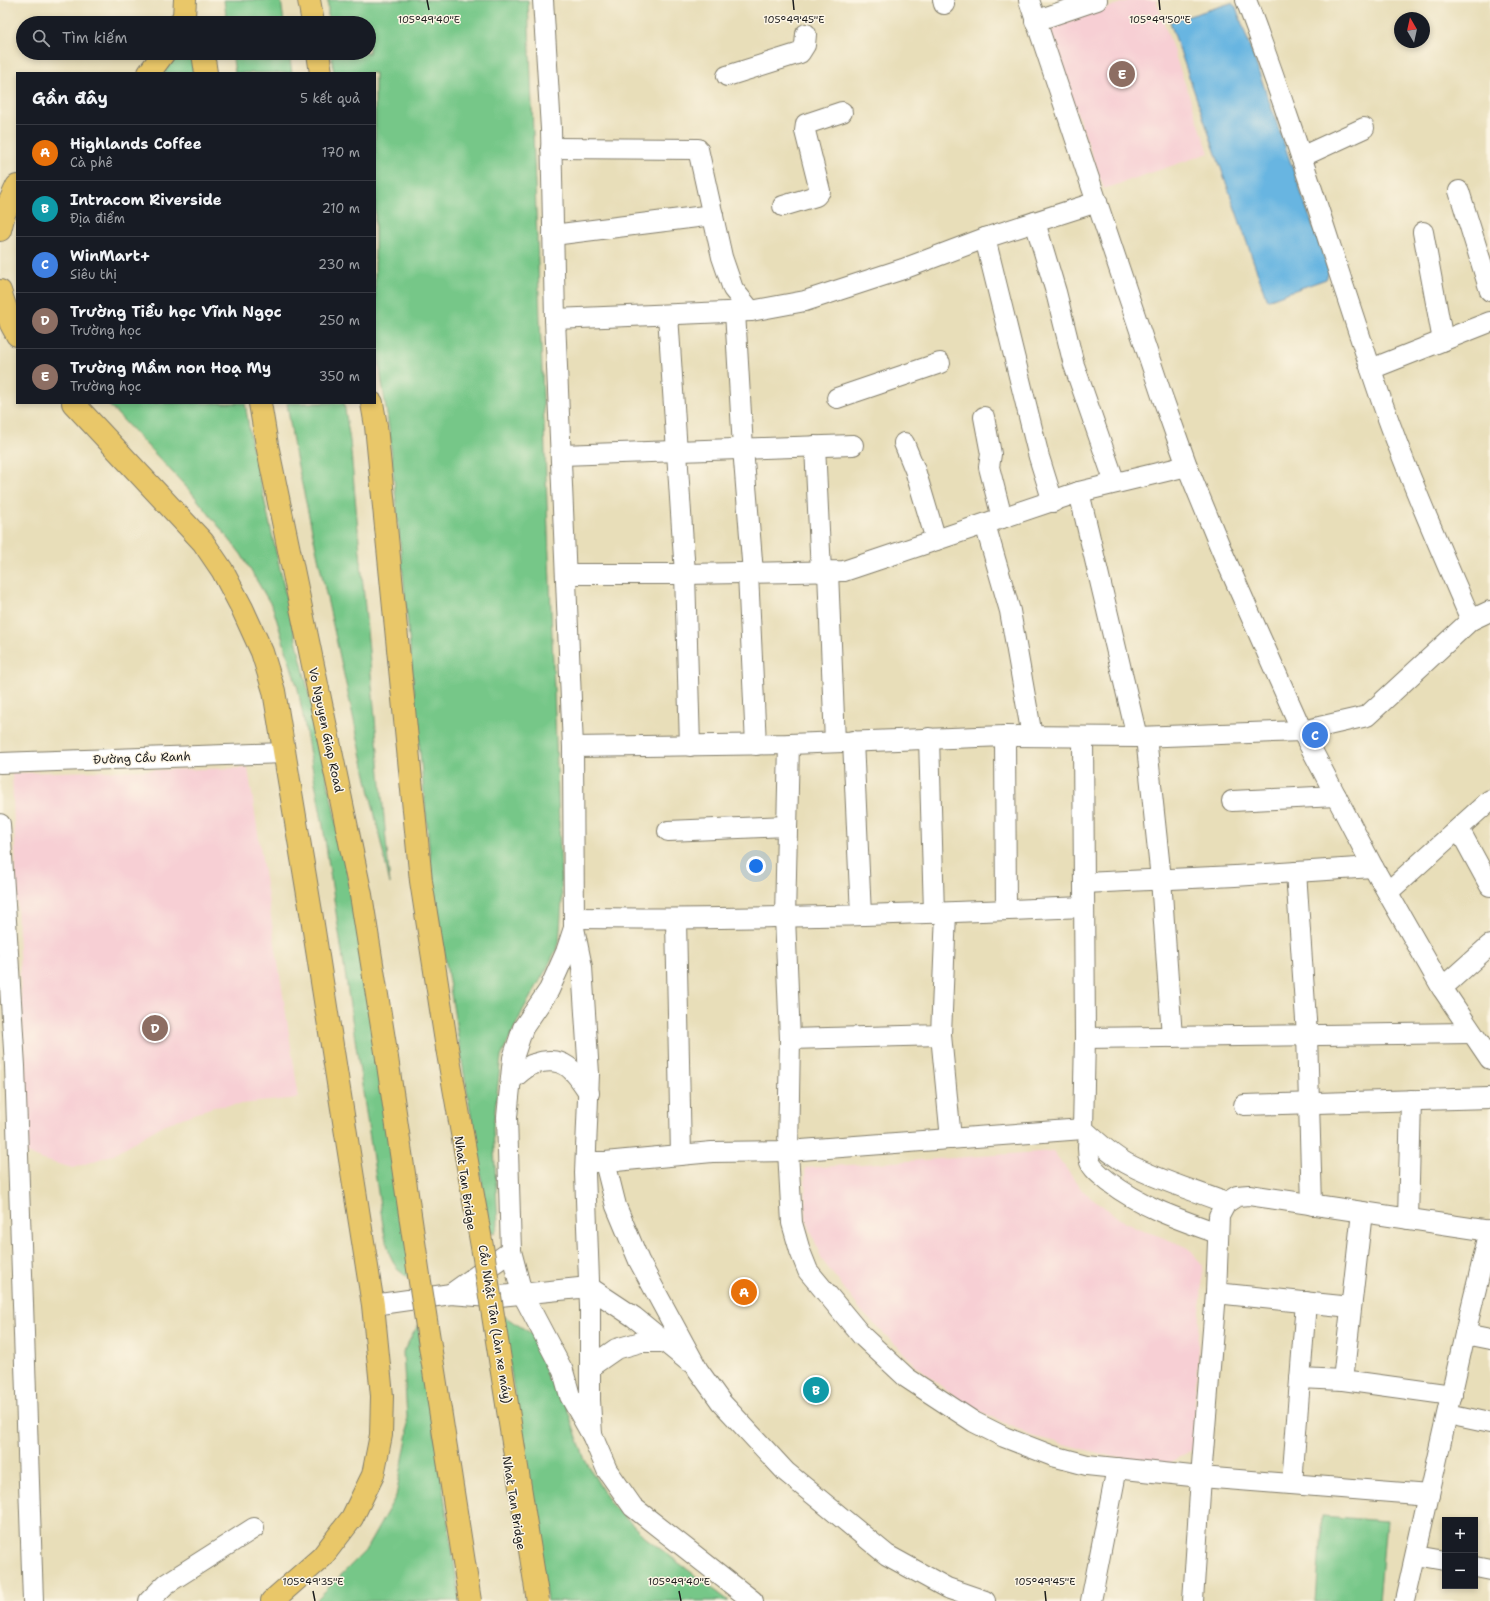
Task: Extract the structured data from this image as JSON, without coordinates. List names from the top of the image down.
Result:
{
  "streets": {
    "highway": ["Vo Nguyen Giap Road", "Nhat Tan Bridge", "Cầu Nhật Tân (Làn xe máy)"],
    "street": ["Đường Cầu Ranh"]
  },
  "crossings": [
    ["Nhat Tan Bridge", "Cầu Nhật Tân (Làn xe máy)"]
  ],
  "north": "top",
  "page": {
    "search": "Tìm kiếm",
    "pins": [
      "E",
      "C",
      "D",
      "A",
      "B"
    ],
    "heading": ["Gần đây", "5 kết quả"],
    "list": [
      {
        "mark": "A",
        "name": "Highlands Coffee",
        "note": "Cà phê",
        "value": "170 m"
      },
      {
        "mark": "B",
        "name": "Intracom Riverside",
        "note": "Địa điểm",
        "value": "210 m"
      },
      {
        "mark": "C",
        "name": "WinMart+",
        "note": "Siêu thị",
        "value": "230 m"
      },
      {
        "mark": "D",
        "name": "Trường Tiểu học Vĩnh Ngọc",
        "note": "Trường học",
        "value": "250 m"
      },
      {
        "mark": "E",
        "name": "Trường Mầm non Hoạ My",
        "note": "Trường học",
        "value": "350 m"
      }
    ],
    "map_buttons": ["+", "−"]
  },
  "coordinates": [
    "105°49'40\"E",
    "105°49'45\"E",
    "105°49'50\"E",
    "105°49'35\"E"
  ]
}
